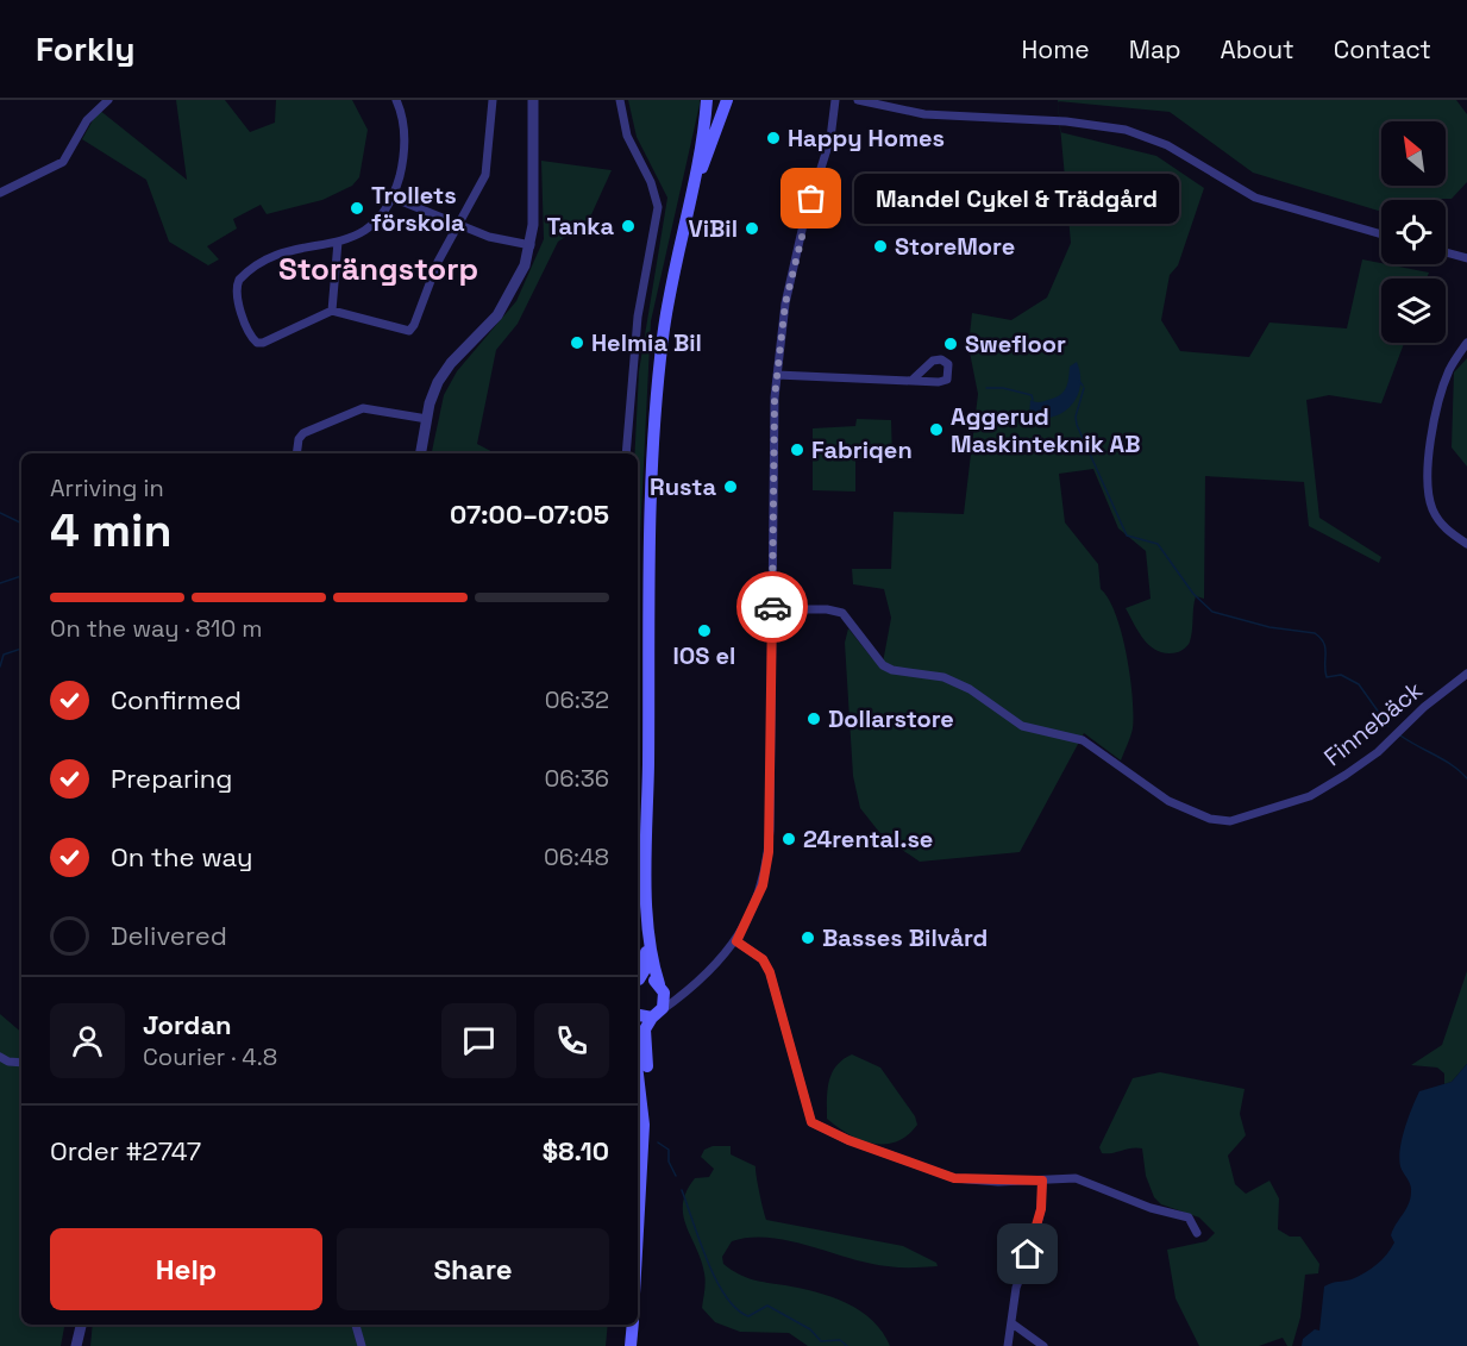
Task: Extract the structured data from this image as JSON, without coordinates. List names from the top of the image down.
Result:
{
  "streets": {
    "street": ["Finnebäck"]
  },
  "districts": ["Storängstorp"],
  "places": [
    "Happy Homes",
    "Mandel Cykel & Trädgård",
    "Trollets förskola",
    "Tanka",
    "ViBil",
    "StoreMore",
    "Helmia Bil",
    "Swefloor",
    "Aggerud Maskinteknik AB",
    "Fabriqen",
    "Rusta",
    "IOS el",
    "Dollarstore",
    "24rental.se",
    "Basses Bilvård"
  ],
  "north": "top left",
  "page": {
    "header": "Forkly",
    "nav": [
      "Home",
      "Map",
      "About",
      "Contact"
    ],
    "bubble": "Mandel Cykel & Trädgård",
    "heading": ["4 min", "Arriving in", "07:00–07:05"],
    "panel": [
      "Jordan",
      "Courier · 4.8",
      "Order #2747",
      "$8.10"
    ],
    "bar": "On the way · 810 m",
    "list": [
      ["Confirmed", "06:32"],
      ["Preparing", "06:36"],
      ["On the way", "06:48"],
      "Delivered"
    ],
    "buttons": ["Help", "Share"]
  }
}
